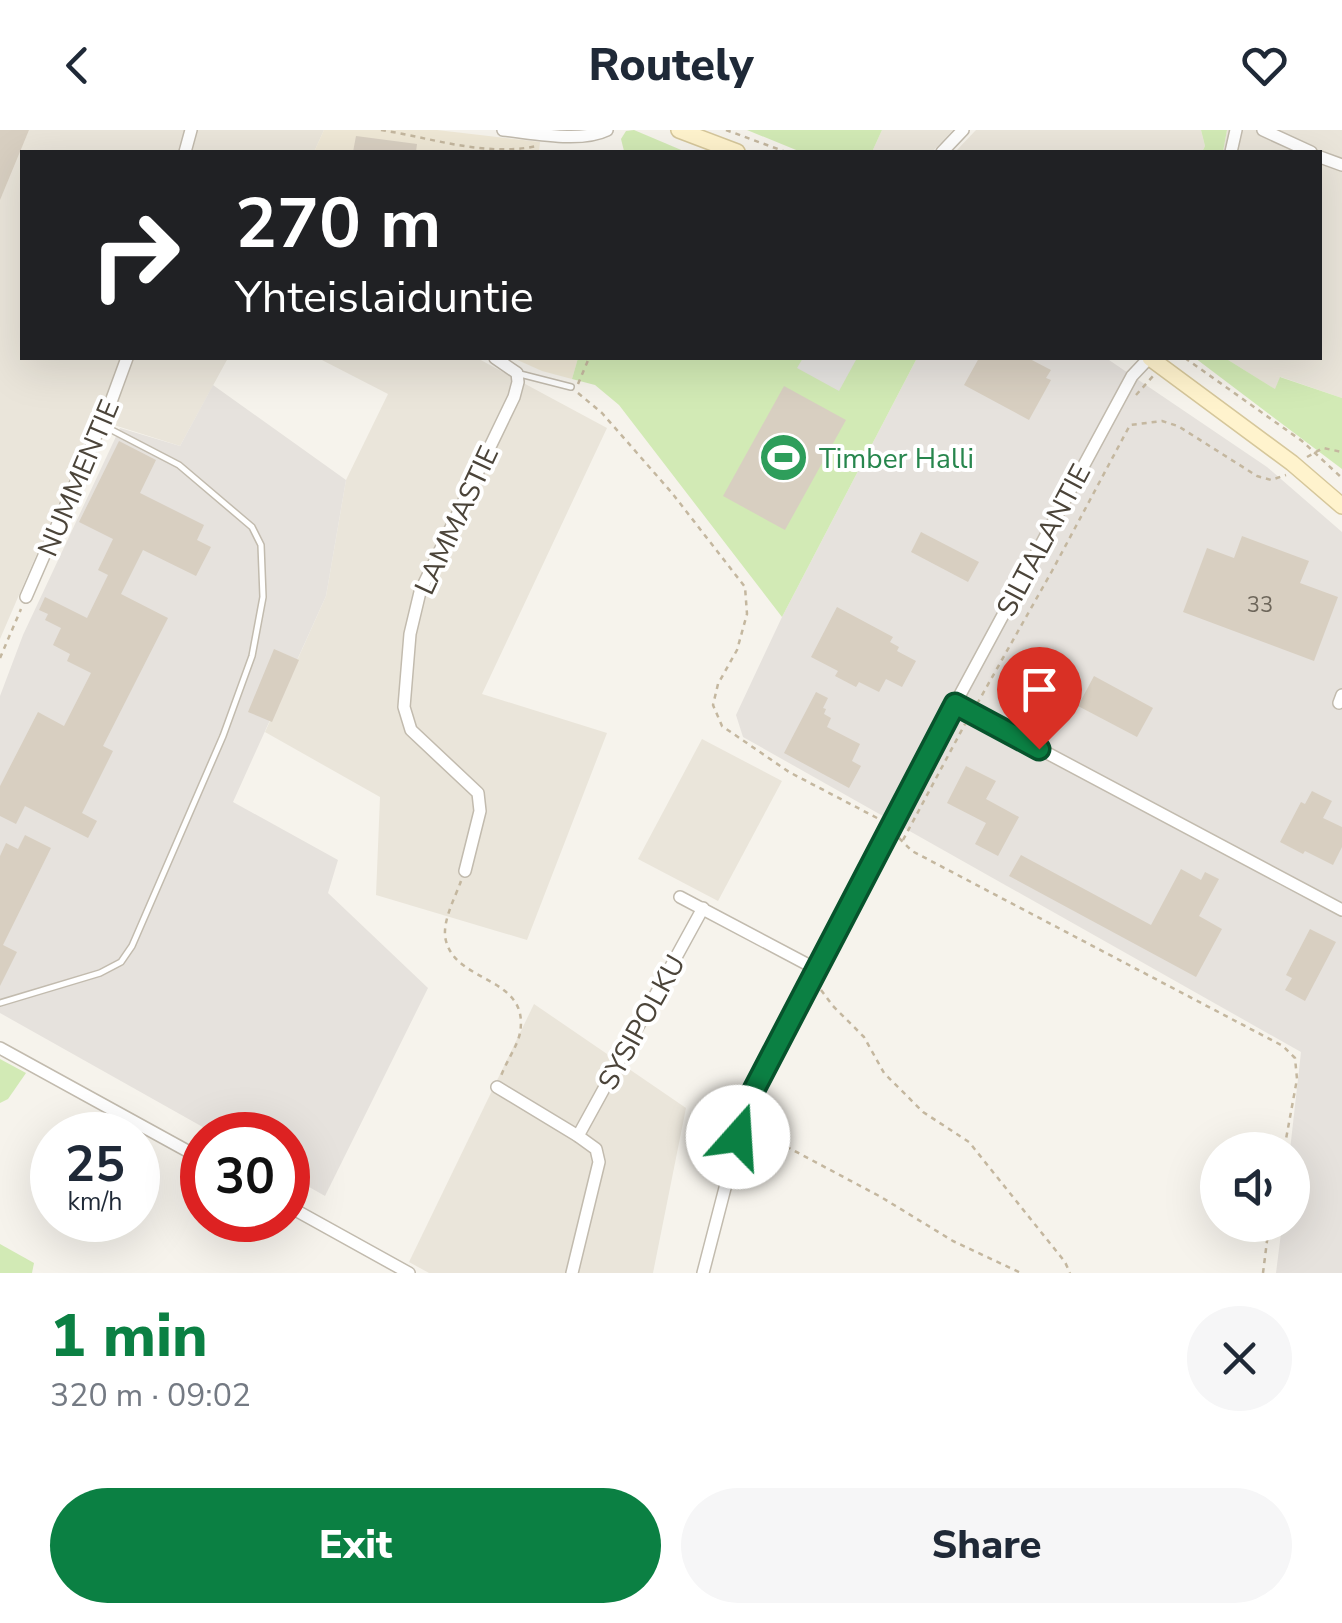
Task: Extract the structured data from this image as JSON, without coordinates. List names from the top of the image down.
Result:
{
  "streets": {
    "street": [
      "NUMMENTIE",
      "LAMMASTIE",
      "SILTALANTIE",
      "SYSIPOLKU"
    ]
  },
  "places": {
    "sports": ["Timber Halli"]
  },
  "house_numbers": ["33"],
  "page": {
    "header": "Routely",
    "turn": ["270 m", "Yhteislaiduntie"],
    "speed": "25 km/h",
    "limit": "30",
    "heading": ["1 min", "320 m · 09:02"],
    "buttons": ["Exit", "Share"]
  }
}
